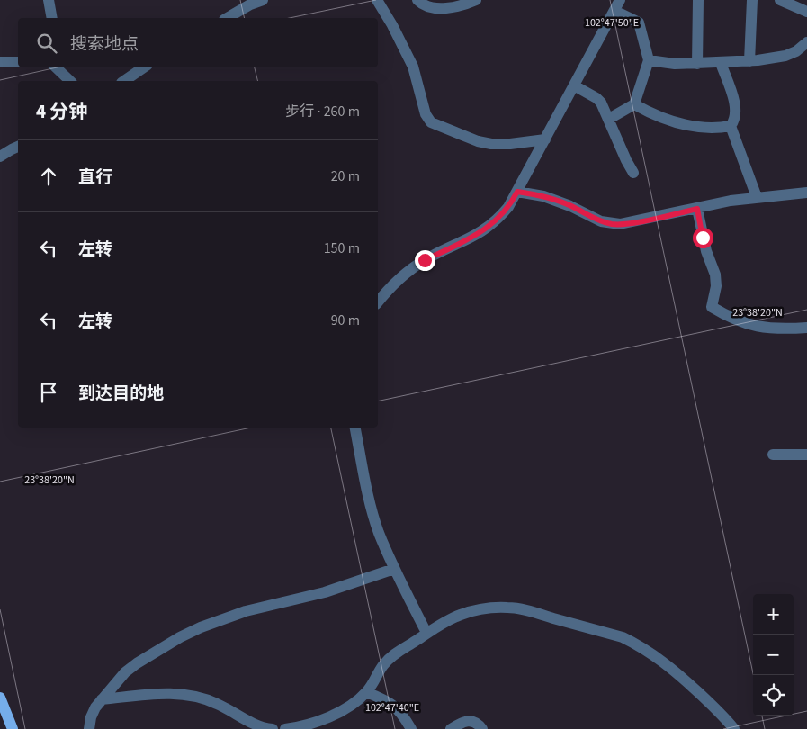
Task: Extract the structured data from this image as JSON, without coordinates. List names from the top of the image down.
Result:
{
  "page": {
    "search": "搜索地点",
    "heading": ["4 分钟", "步行 · 260 m"],
    "list": [
      ["直行", "20 m"],
      ["左转", "150 m"],
      ["左转", "90 m"],
      "到达目的地"
    ],
    "map_buttons": ["+", "−"]
  },
  "coordinates": ["102°47'50\"E", "23°38'20\"N", "102°47'40\"E"]
}
